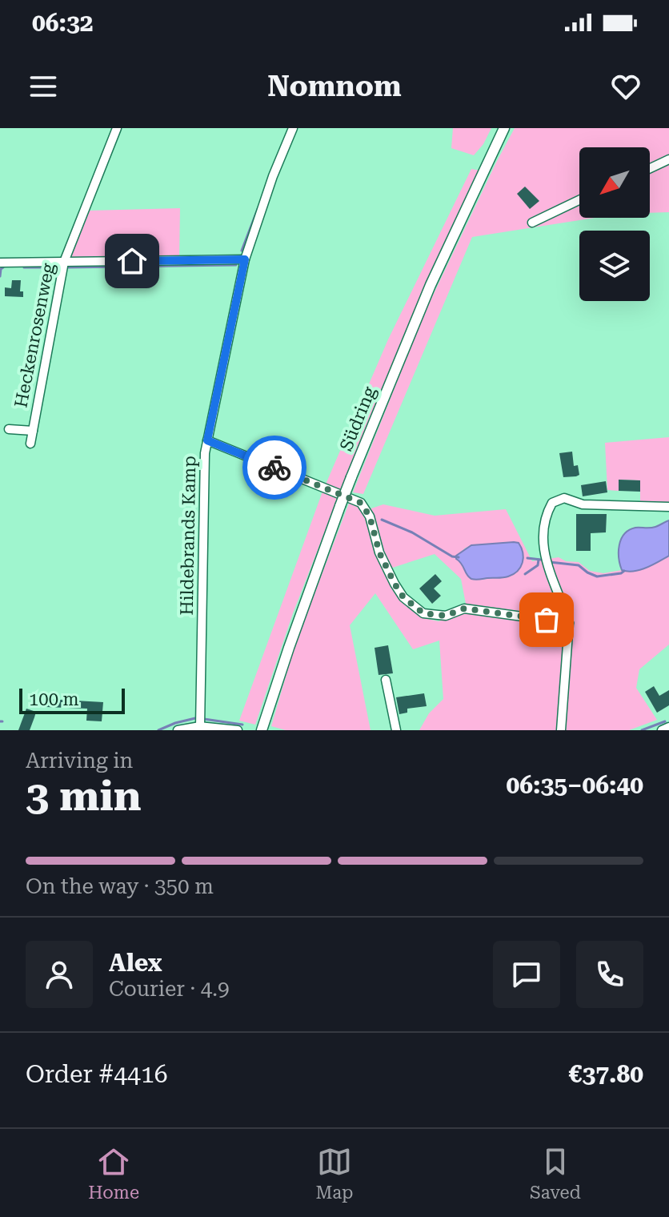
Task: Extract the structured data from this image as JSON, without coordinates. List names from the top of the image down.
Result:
{
  "streets": {
    "main road": ["Südring"],
    "street": ["Heckenrosenweg", "Hildebrands Kamp"]
  },
  "scale_bar": "100 m",
  "north": "bottom left",
  "page": {
    "status": "06:32",
    "header": "Nomnom",
    "scale": "100 m",
    "heading": ["3 min", "Arriving in", "06:35–06:40"],
    "panel": [
      "Alex",
      "Courier · 4.9",
      "Order #4416",
      "€37.80"
    ],
    "bar": "On the way · 350 m",
    "tabs": ["Home", "Map", "Saved"]
  }
}
